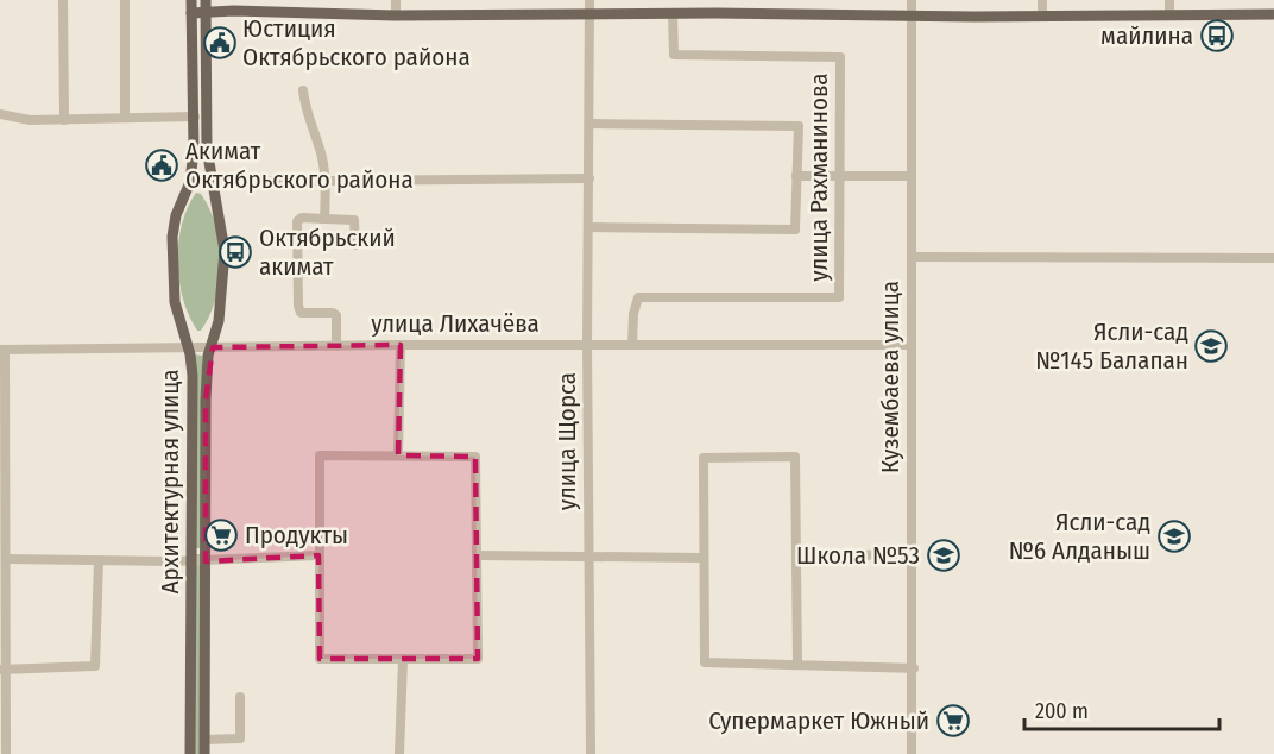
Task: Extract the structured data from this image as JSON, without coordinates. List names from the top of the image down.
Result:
{
  "streets": {
    "main road": ["Архитектурная улица"],
    "street": [
      "улица Рахманинова",
      "улица Лихачёва",
      "Кузембаева улица",
      "улица Щорса"
    ]
  },
  "crossings": [
    ["улица Рахманинова", "улица Лихачёва"],
    ["улица Лихачёва", "Кузембаева улица"],
    ["улица Лихачёва", "улица Щорса"],
    ["улица Лихачёва", "Архитектурная улица"]
  ],
  "places": {
    "bus stop": ["майлина", "Октябрьский акимат"],
    "public building": ["Юстиция Октябрьского района", "Акимат Октябрьского района"],
    "school or university": ["Ясли-сад №145 Балапан", "Ясли-сад №6 Алданыш", "Школа №53"],
    "supermarket": ["Продукты", "Супермаркет Южный"]
  },
  "scale_bar": "200 m"
}
